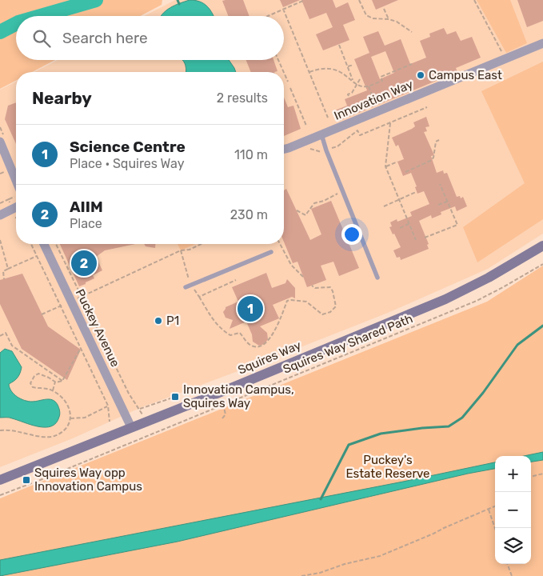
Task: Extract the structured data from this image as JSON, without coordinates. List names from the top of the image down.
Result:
{
  "streets": {
    "main road": ["Squires Way"],
    "street": ["Innovation Way", "Puckey Avenue"],
    "path": ["Squires Way Shared Path"]
  },
  "crossings": [
    ["Puckey Avenue", "Squires Way"]
  ],
  "parks": ["Puckey's Estate Reserve"],
  "places": {
    "other": ["Campus East", "P1"],
    "transit": ["Innovation Campus, Squires Way", "Squires Way opp Innovation Campus"]
  },
  "page": {
    "search": "Search here",
    "heading": ["Nearby", "2 results"],
    "list": [
      {
        "mark": "1",
        "name": "Science Centre",
        "note": "Place · Squires Way",
        "value": "110 m"
      },
      {
        "mark": "2",
        "name": "AIIM",
        "note": "Place",
        "value": "230 m"
      }
    ],
    "pins": ["2", "1"],
    "map_buttons": ["+", "−"]
  }
}
